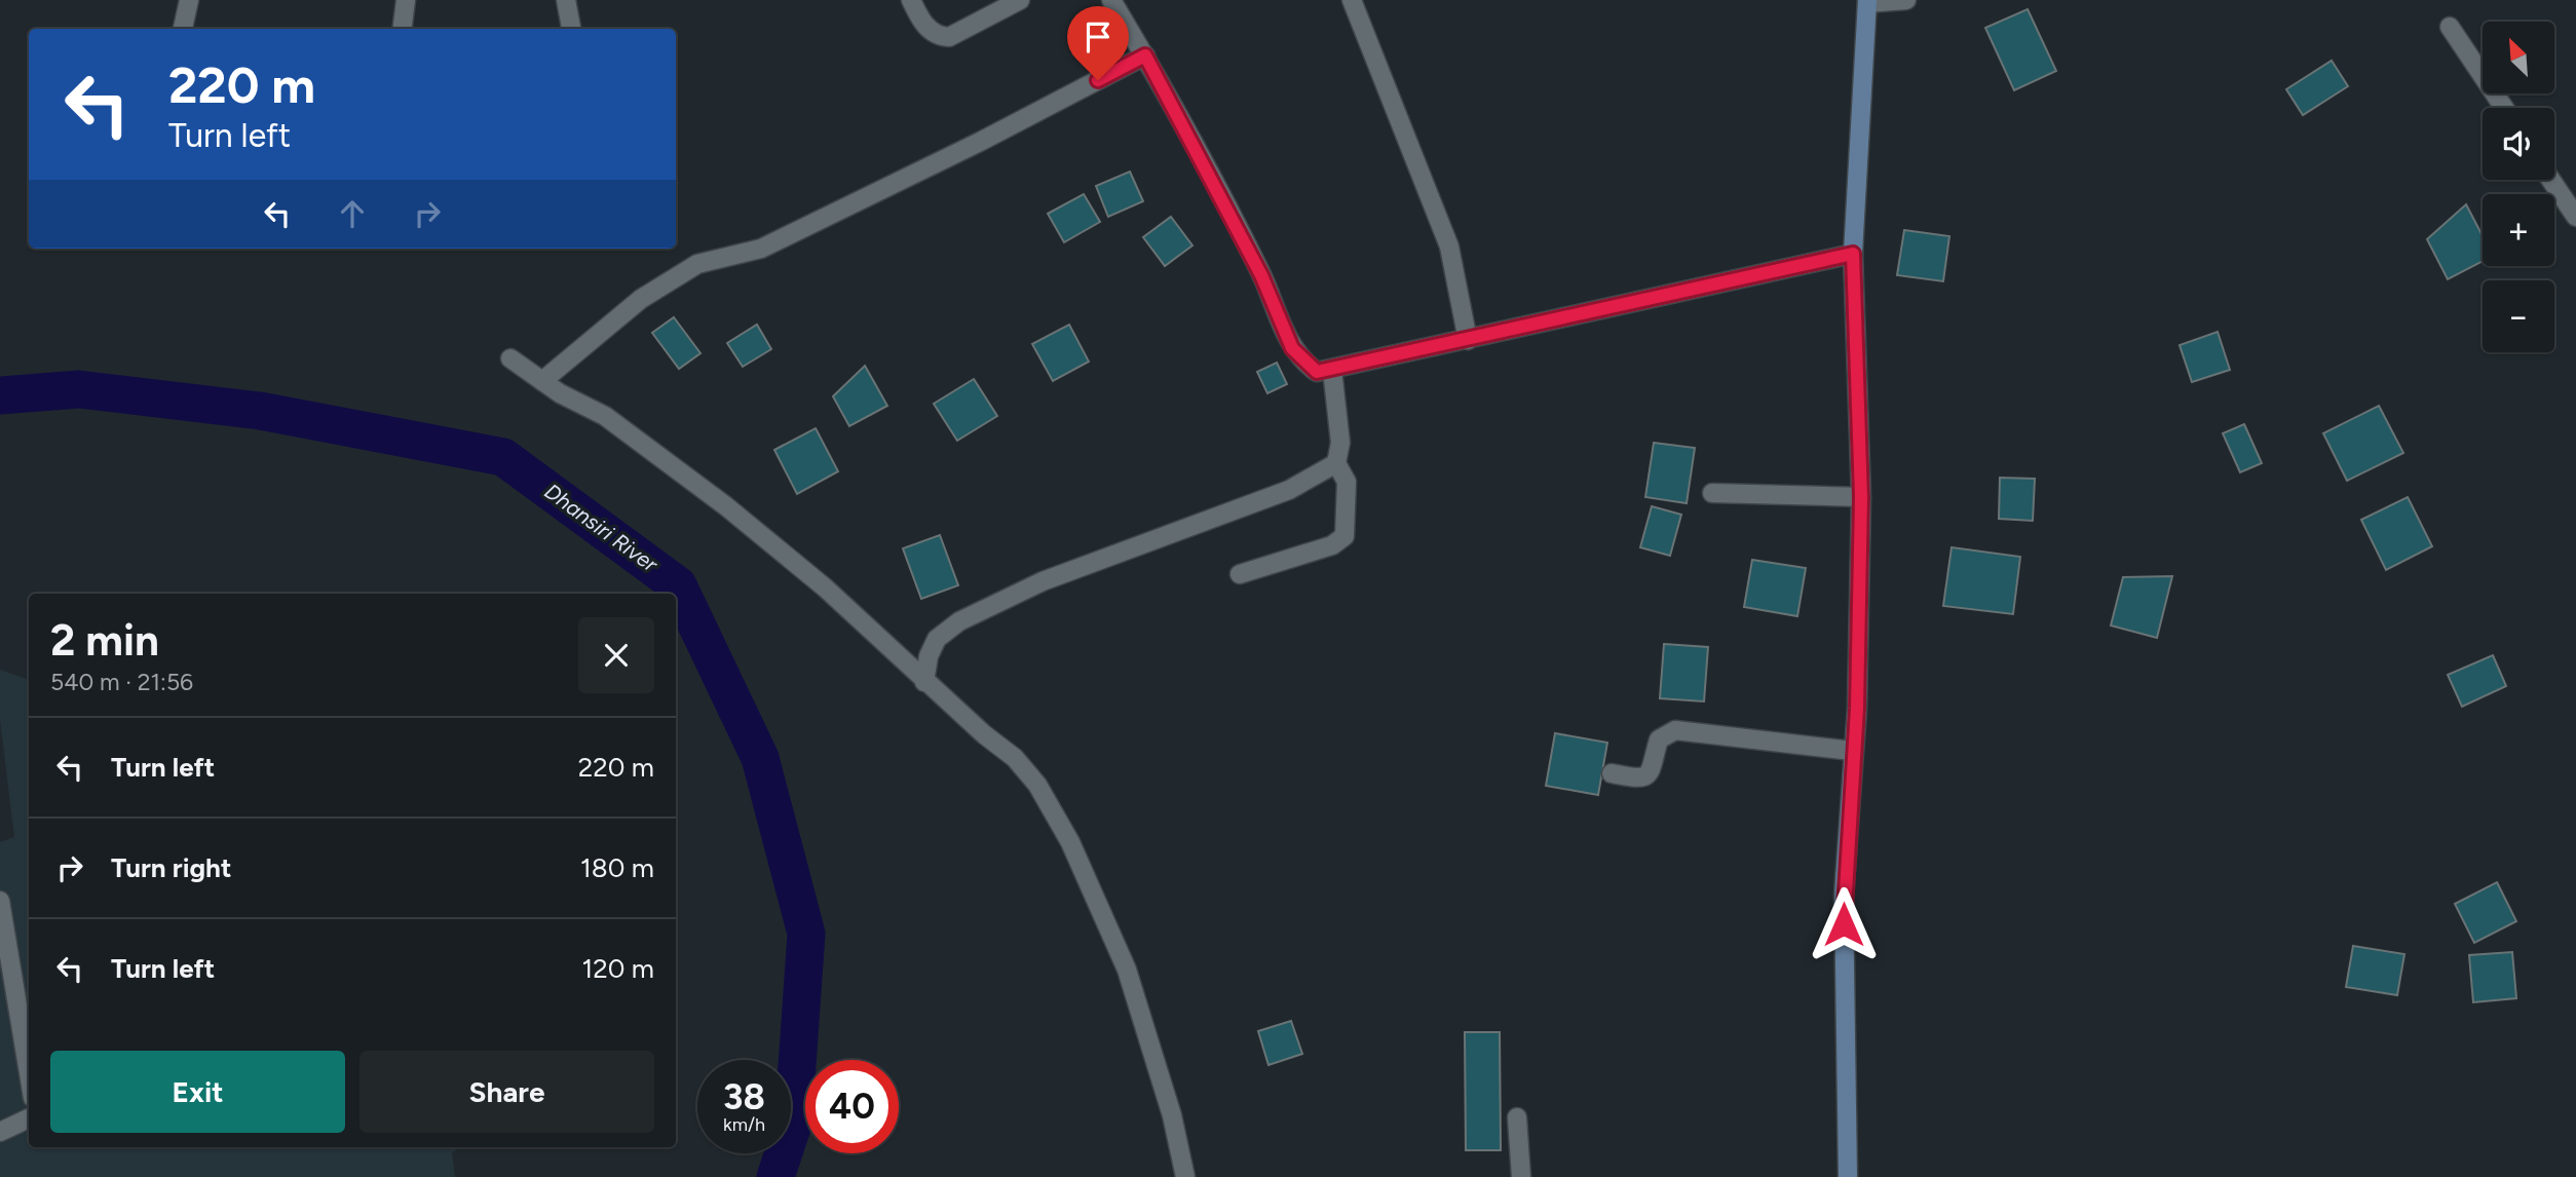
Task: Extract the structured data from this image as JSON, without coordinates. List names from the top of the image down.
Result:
{
  "water": ["Dhansiri River"],
  "north": "top left",
  "page": {
    "map_buttons": ["+", "−"],
    "turn": ["220 m", "Turn left"],
    "heading": ["2 min", "540 m · 21:56"],
    "list": [
      {
        "name": "Turn left",
        "value": "220 m"
      },
      {
        "name": "Turn right",
        "value": "180 m"
      },
      {
        "name": "Turn left",
        "value": "120 m"
      }
    ],
    "buttons": ["Exit", "Share"],
    "speed": "38 km/h",
    "limit": "40"
  }
}
